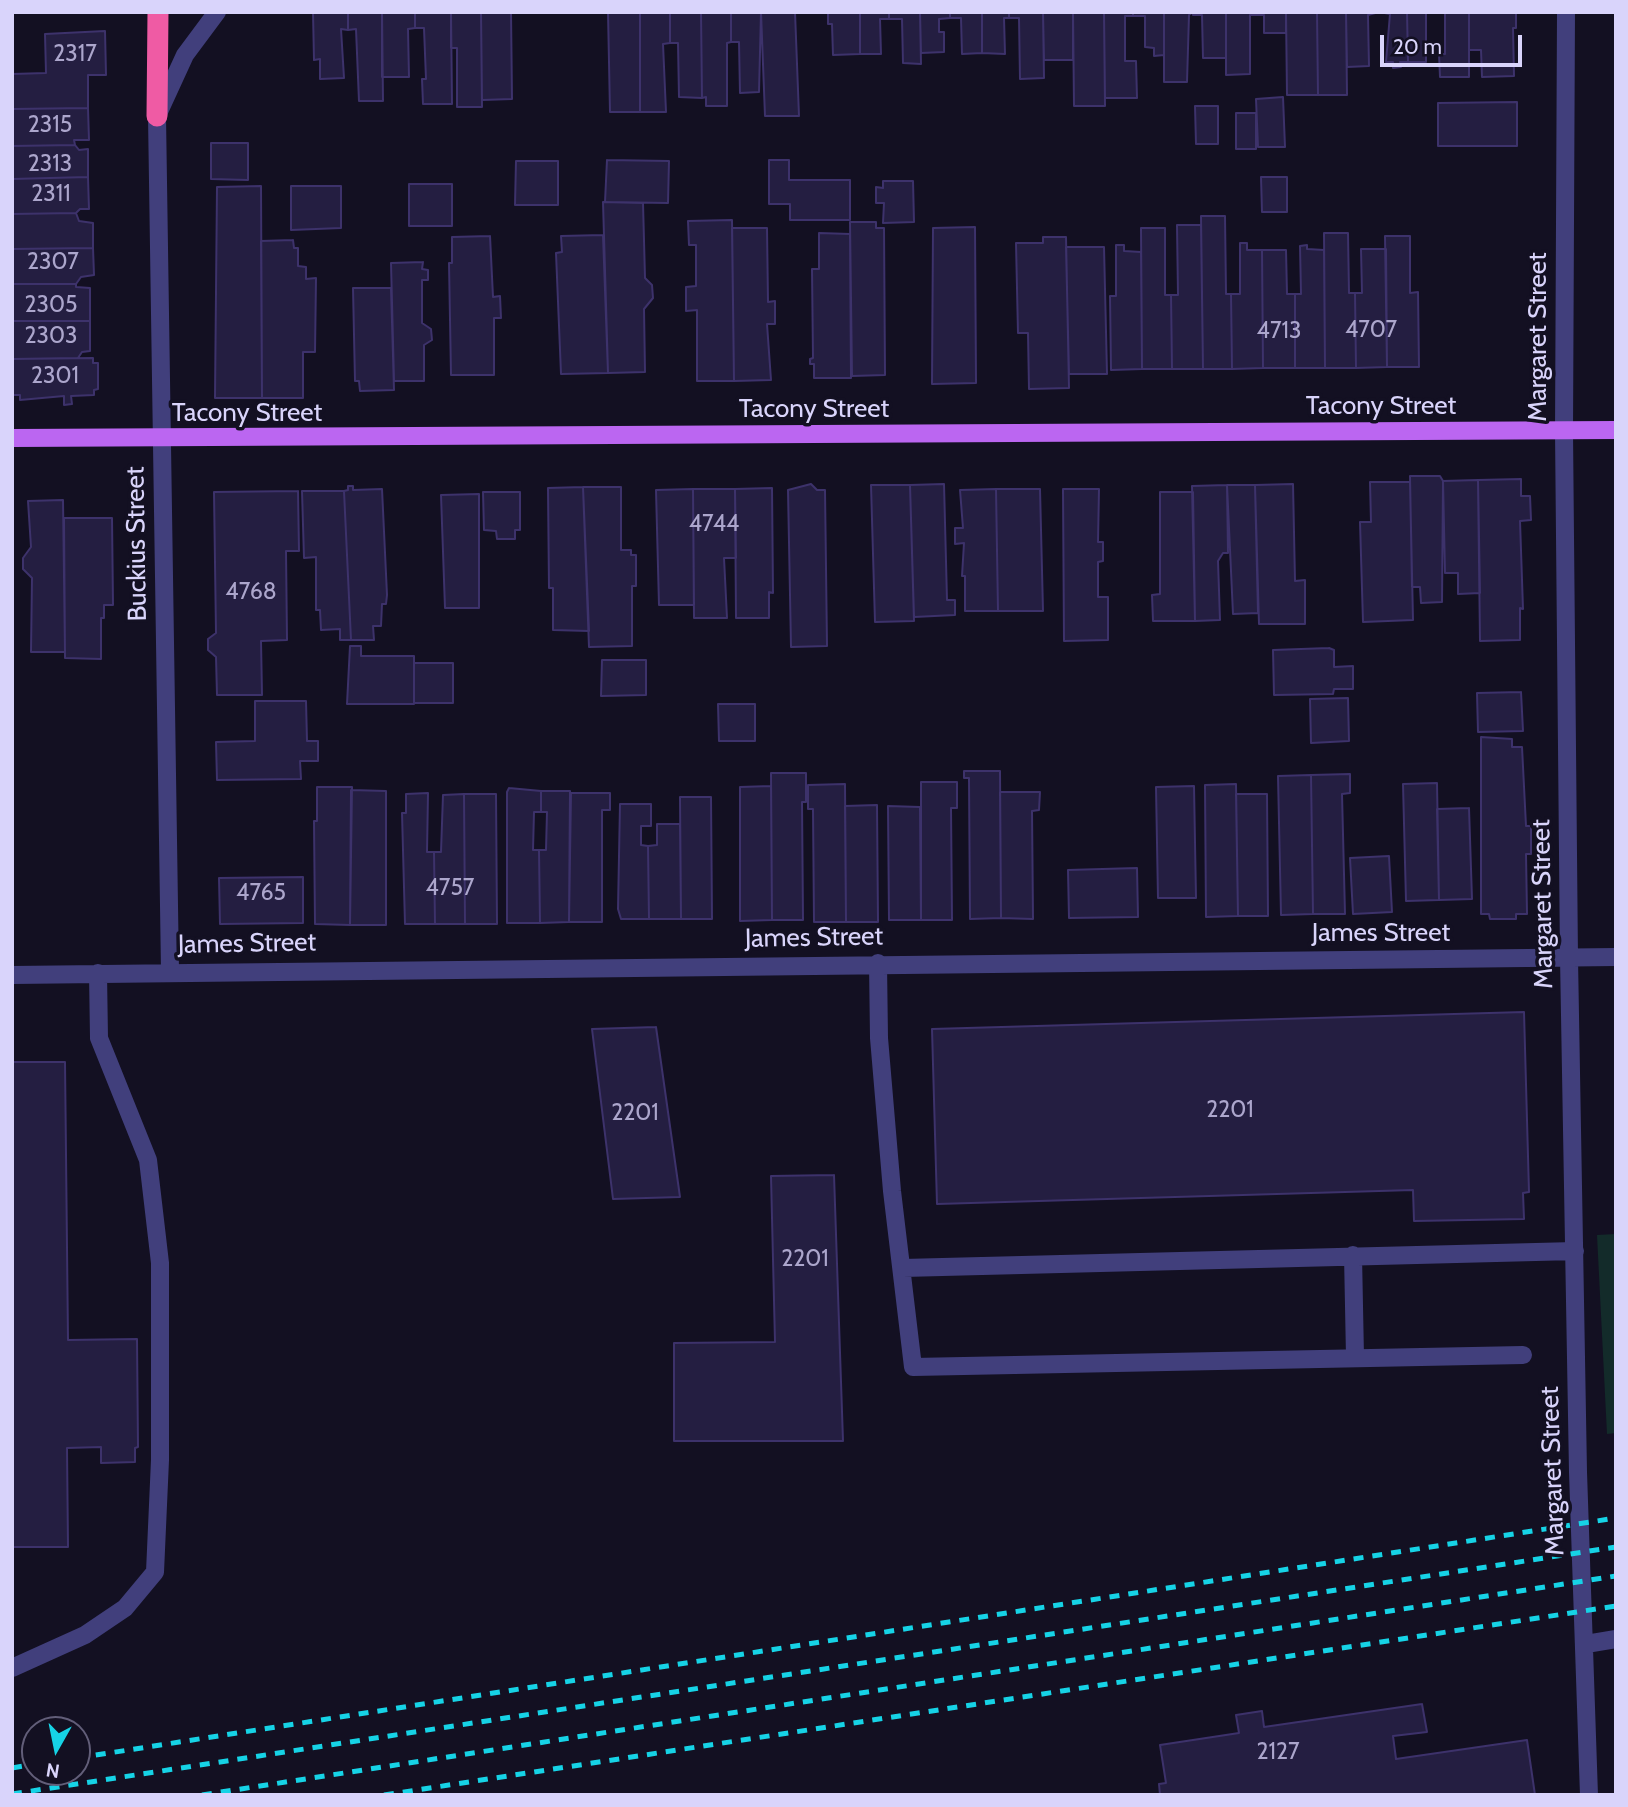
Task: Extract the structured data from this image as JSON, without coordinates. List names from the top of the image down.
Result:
{
  "streets": {
    "main road": ["Tacony Street"],
    "street": ["Margaret Street", "Buckius Street", "James Street"]
  },
  "crossings": [
    ["Margaret Street", "Tacony Street"],
    ["Margaret Street", "James Street"],
    ["Tacony Street", "Buckius Street"],
    ["Buckius Street", "James Street"]
  ],
  "house_numbers": [
    "2317",
    "2315",
    "2313",
    "2311",
    "2307",
    "2305",
    "4707",
    "4713",
    "2303",
    "2301",
    "4744",
    "4768",
    "4757",
    "4765",
    "2201",
    "2201",
    "2201",
    "2127"
  ],
  "scale_bar": "20 m",
  "north": "bottom"
}
